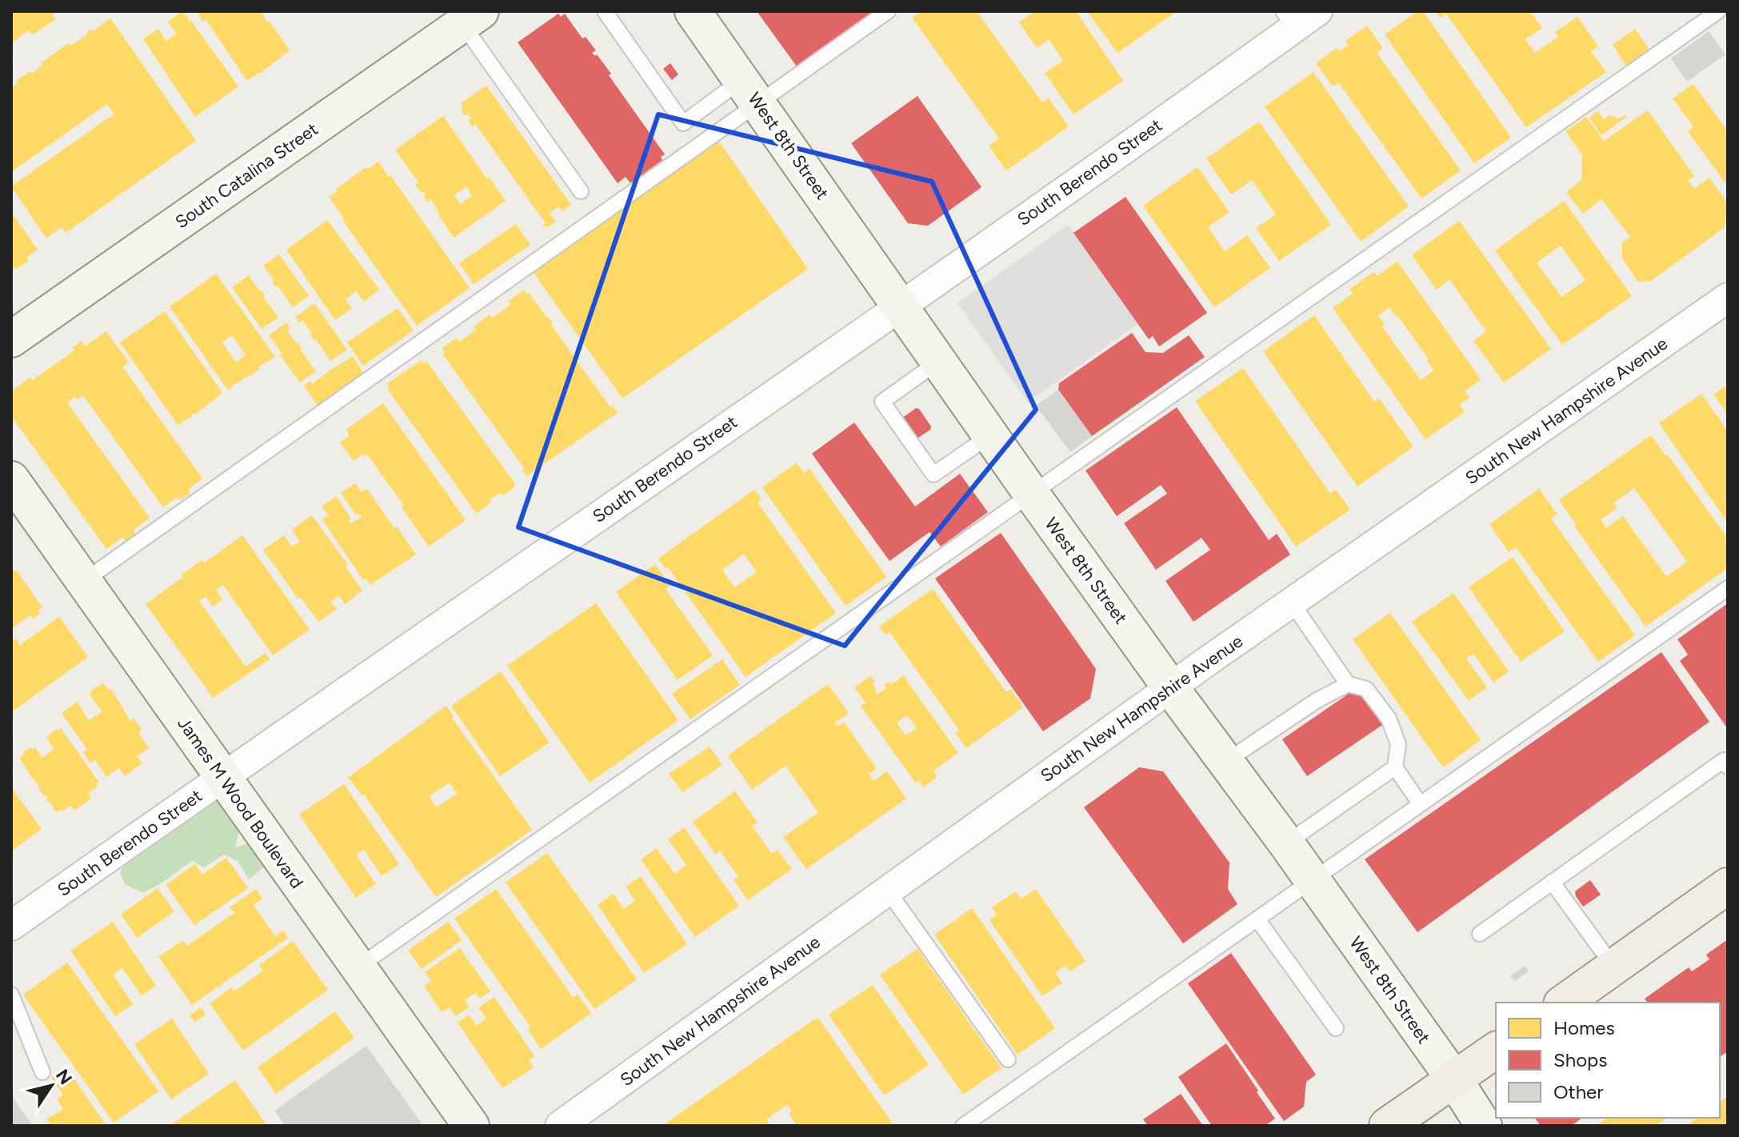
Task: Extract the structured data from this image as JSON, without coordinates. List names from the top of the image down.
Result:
{
  "streets": {
    "main road": ["West 8th Street", "South Catalina Street", "James M Wood Boulevard"],
    "street": ["South Berendo Street", "South New Hampshire Avenue"]
  },
  "crossings": [
    ["West 8th Street", "South Berendo Street"],
    ["West 8th Street", "South New Hampshire Avenue"],
    ["South Berendo Street", "James M Wood Boulevard"]
  ],
  "legend": ["Homes", "Shops", "Other"],
  "north": "top right"
}
